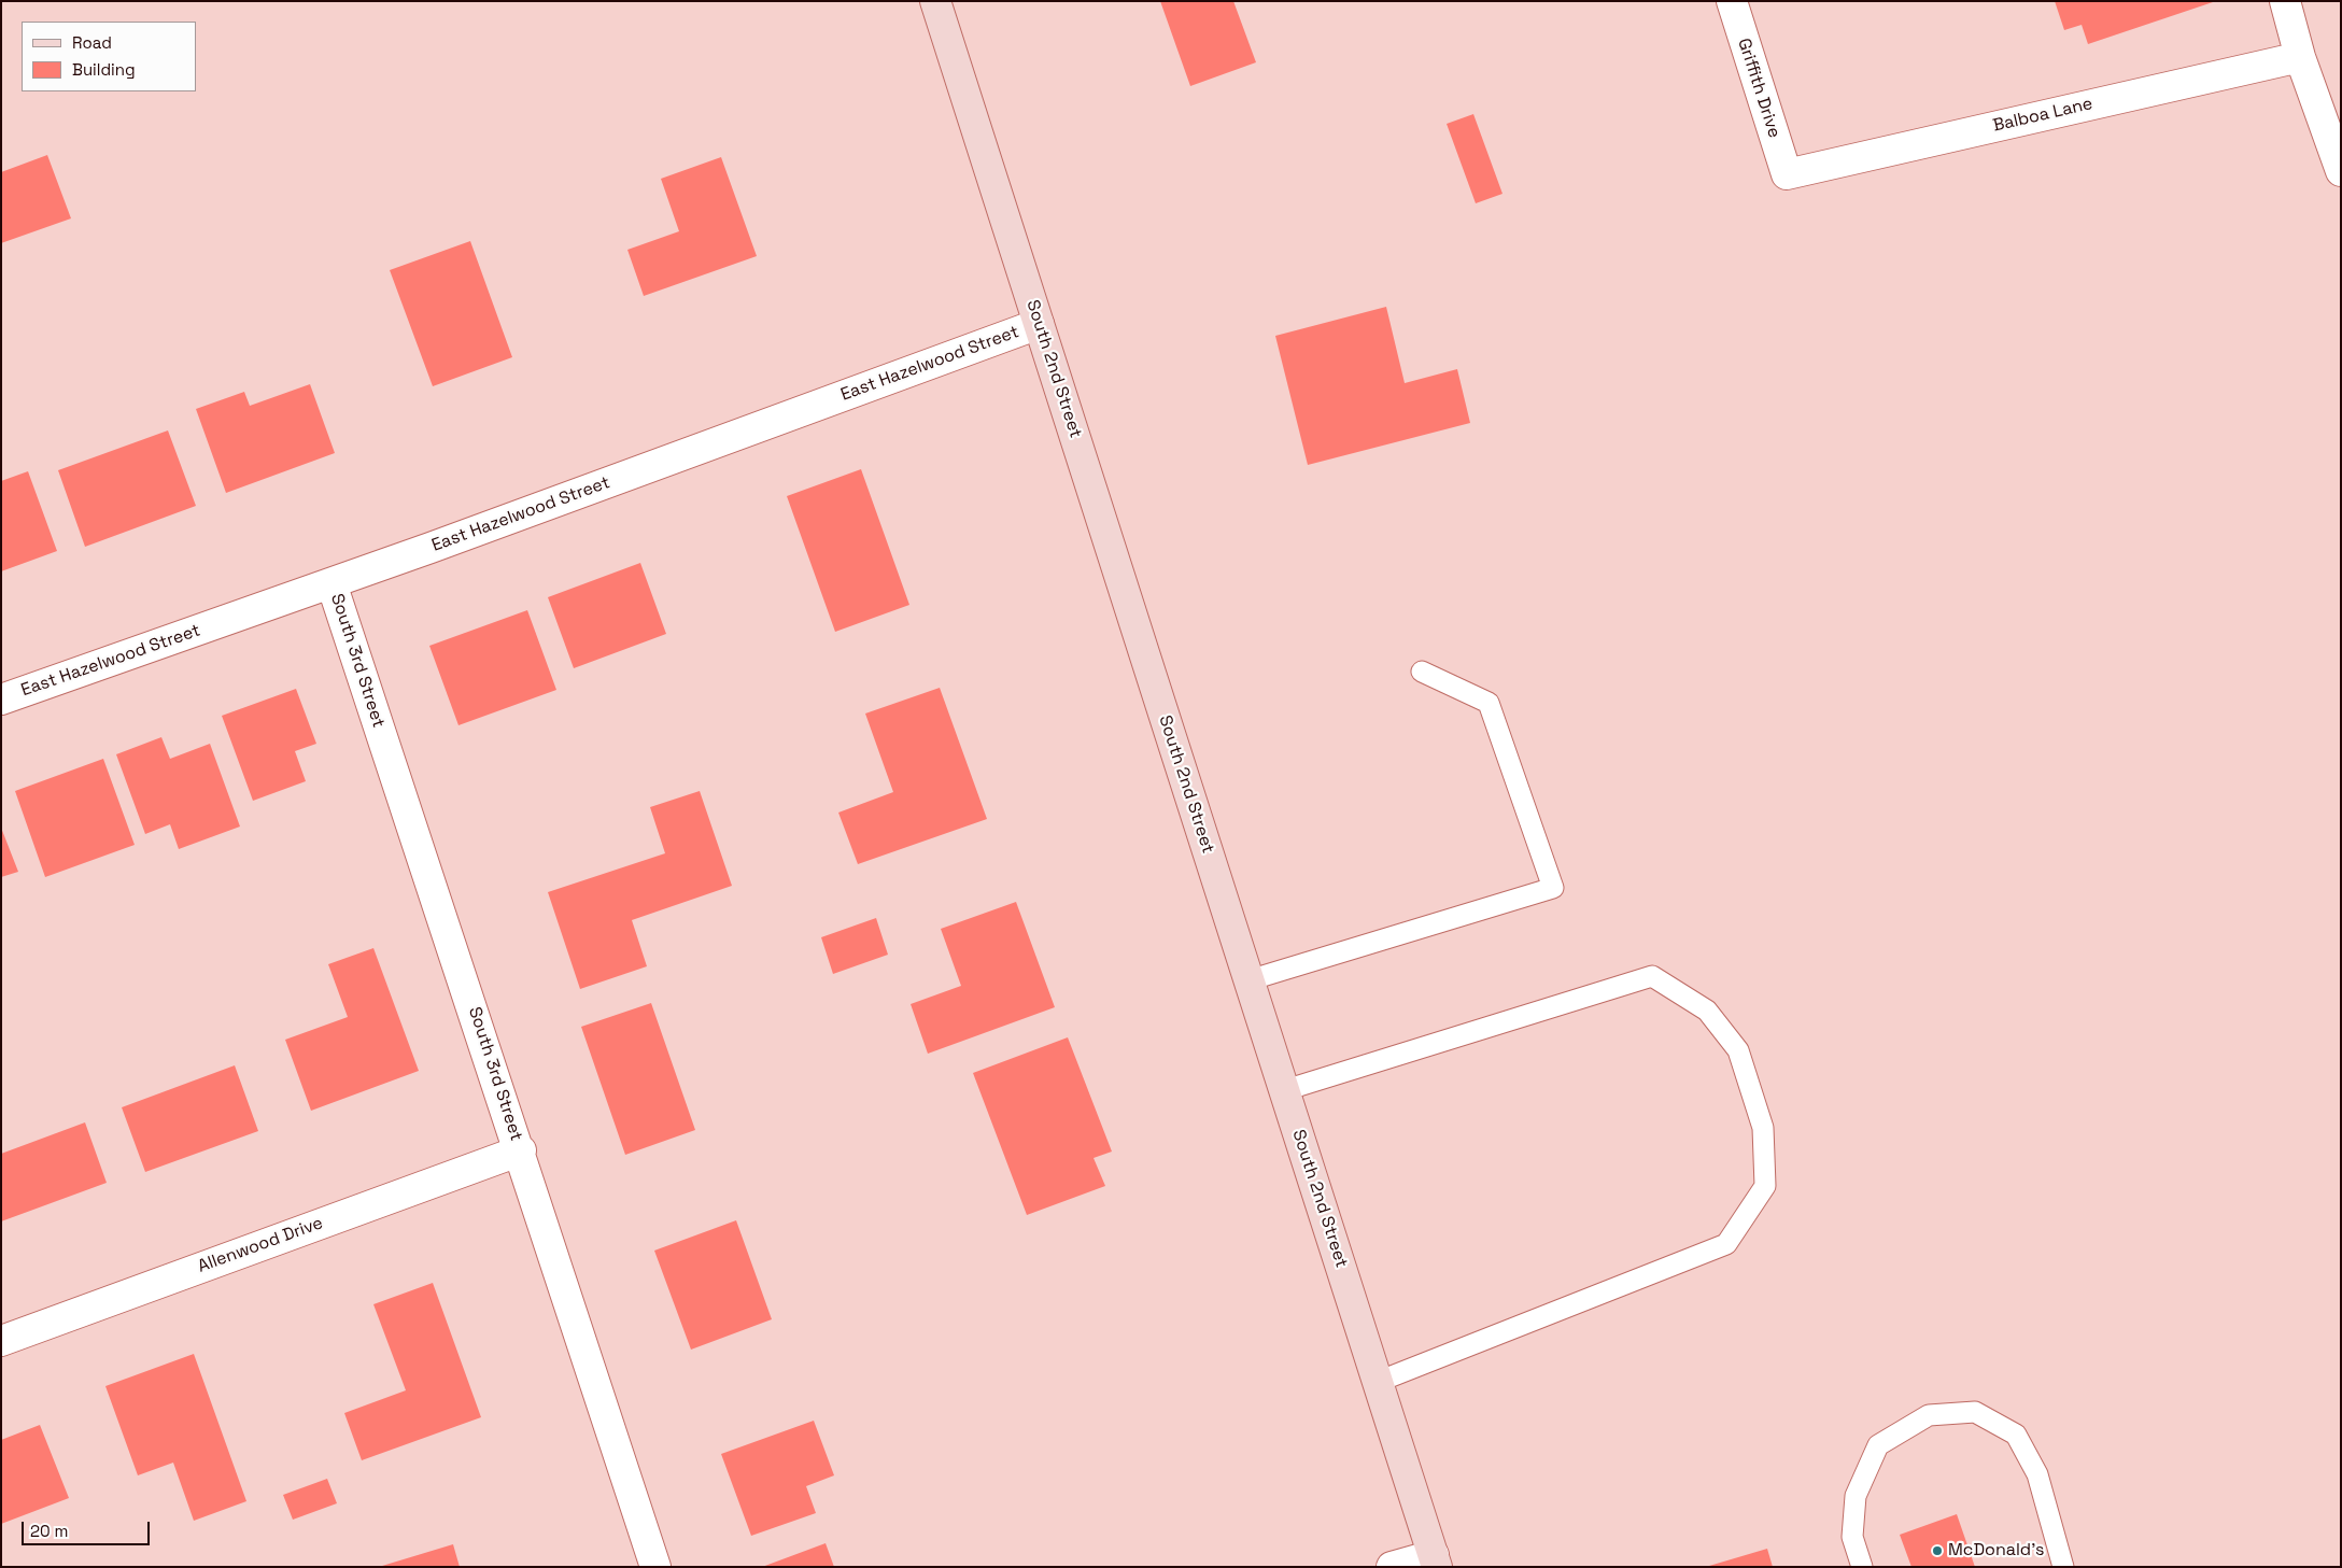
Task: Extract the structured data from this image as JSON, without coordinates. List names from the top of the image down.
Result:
{
  "streets": {
    "main road": ["South 2nd Street"],
    "street": [
      "Griffith Drive",
      "Balboa Lane",
      "East Hazelwood Street",
      "South 3rd Street",
      "Allenwood Drive"
    ]
  },
  "crossings": [
    ["Griffith Drive", "Balboa Lane"],
    ["East Hazelwood Street", "South 2nd Street"],
    ["East Hazelwood Street", "South 3rd Street"],
    ["South 3rd Street", "Allenwood Drive"]
  ],
  "places": ["McDonald's"],
  "legend": ["Road", "Building"],
  "scale_bar": "20 m"
}
